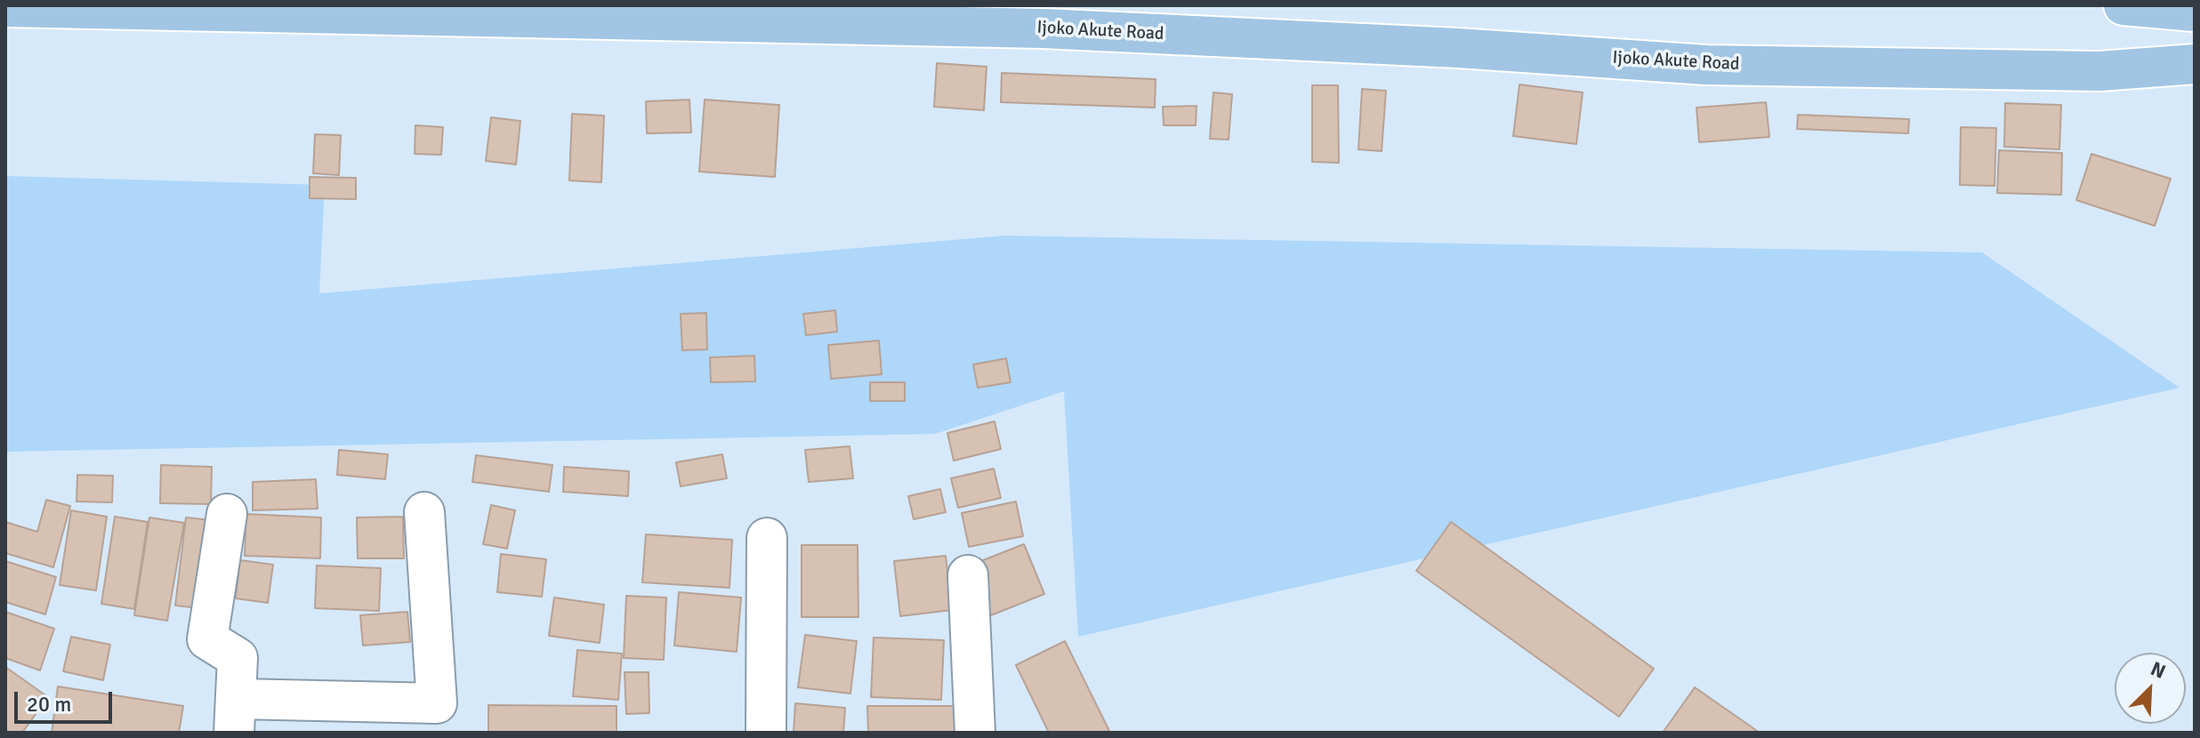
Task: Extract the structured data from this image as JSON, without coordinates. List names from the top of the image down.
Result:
{
  "streets": {
    "main road": ["Ijoko Akute Road"]
  },
  "scale_bar": "20 m",
  "north": "top right"
}
